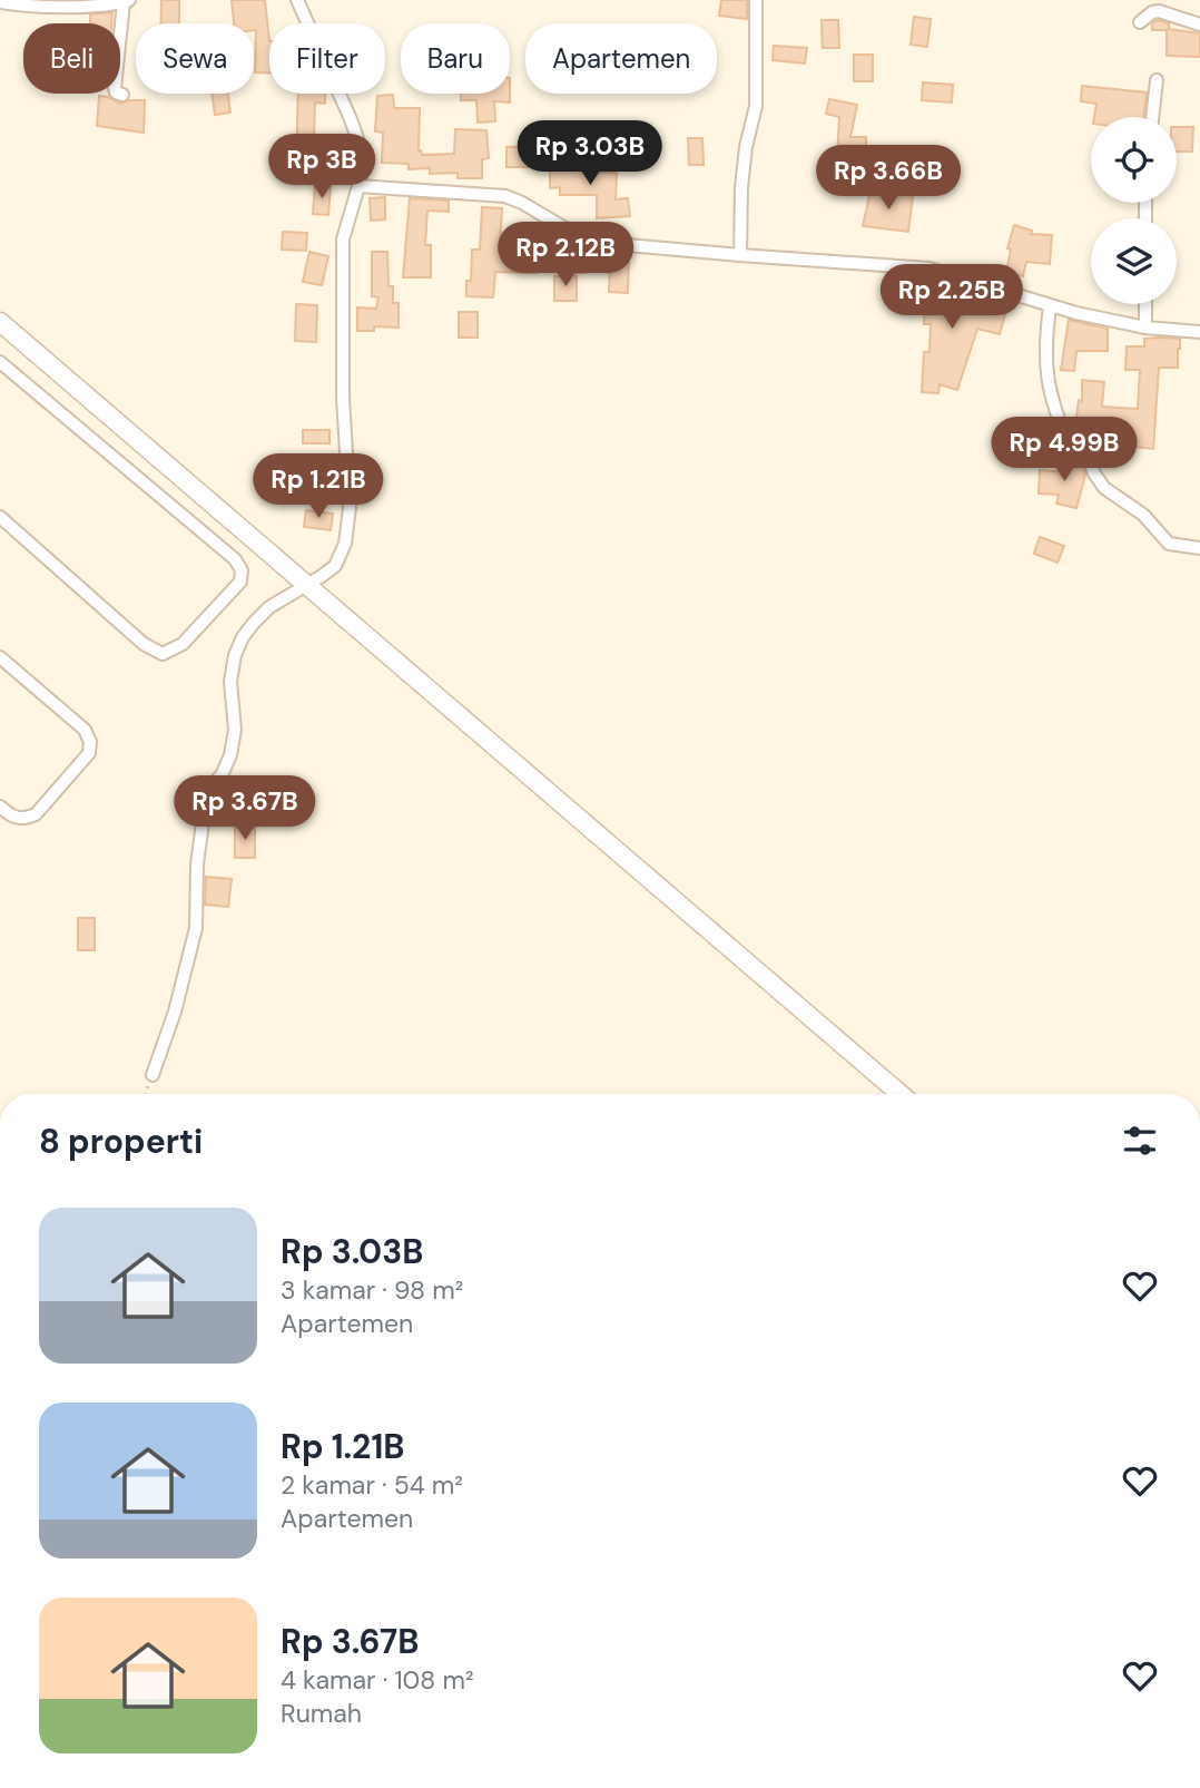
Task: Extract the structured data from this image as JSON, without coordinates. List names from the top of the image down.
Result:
{
  "page": {
    "chip": [
      "Beli",
      "Sewa",
      "Filter",
      "Baru",
      "Apartemen"
    ],
    "price": [
      "Rp 3.03B",
      "Rp 3B",
      "Rp 3.66B",
      "Rp 2.12B",
      "Rp 2.25B",
      "Rp 4.99B",
      "Rp 1.21B",
      "Rp 3.67B"
    ],
    "heading": "8 properti",
    "list": [
      {
        "name": "Rp 3.03B",
        "note": "3 kamar · 98 m² · Apartemen"
      },
      {
        "name": "Rp 1.21B",
        "note": "2 kamar · 54 m² · Apartemen"
      },
      {
        "name": "Rp 3.67B",
        "note": "4 kamar · 108 m² · Rumah"
      }
    ]
  }
}
